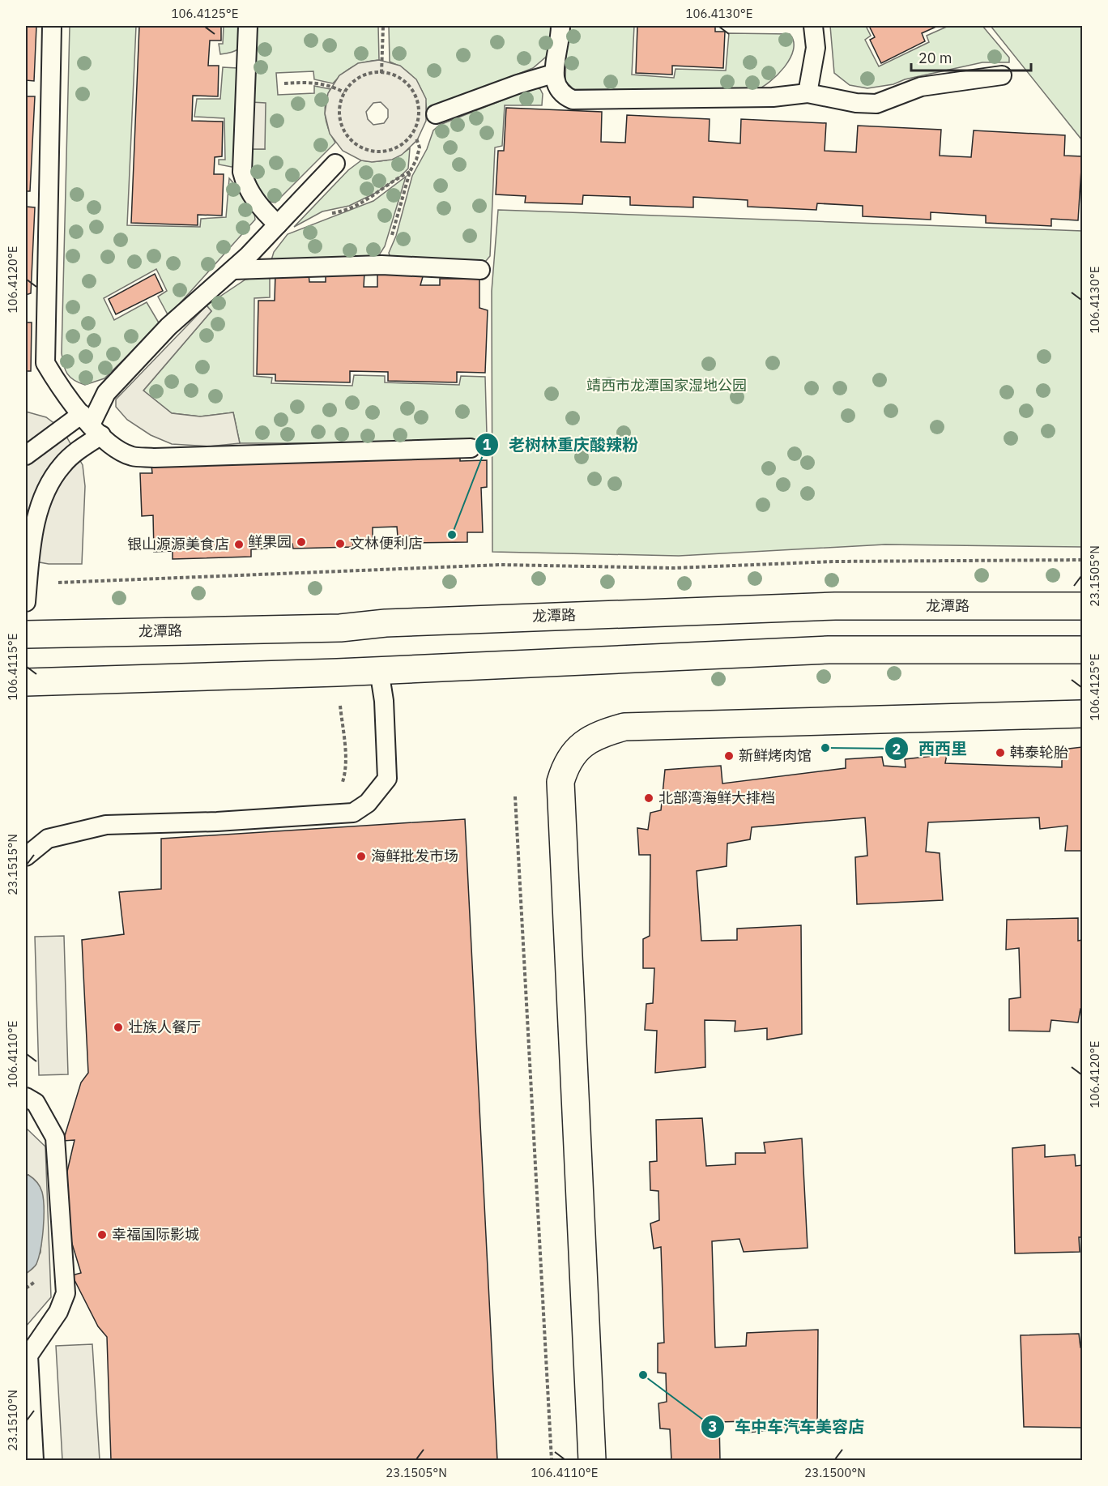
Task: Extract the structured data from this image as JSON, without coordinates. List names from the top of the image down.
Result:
{
  "streets": {
    "main road": ["龙潭路"]
  },
  "parks": ["靖西市龙潭国家湿地公园"],
  "places": [
    "老树林重庆酸辣粉",
    "鲜果园",
    "文林便利店",
    "银山源源美食店",
    "西西里",
    "韩泰轮胎",
    "新鲜烤肉馆",
    "北部湾海鲜大排档",
    "海鲜批发市场",
    "壮族人餐厅",
    "幸福国际影城",
    "车中车汽车美容店"
  ],
  "scale_bar": "20 m",
  "coordinates": [
    "106.4125°E",
    "106.4130°E",
    "106.4120°E",
    "23.1505°N",
    "106.4115°E",
    "23.1515°N",
    "106.4110°E",
    "23.1510°N",
    "23.1500°N"
  ]
}
